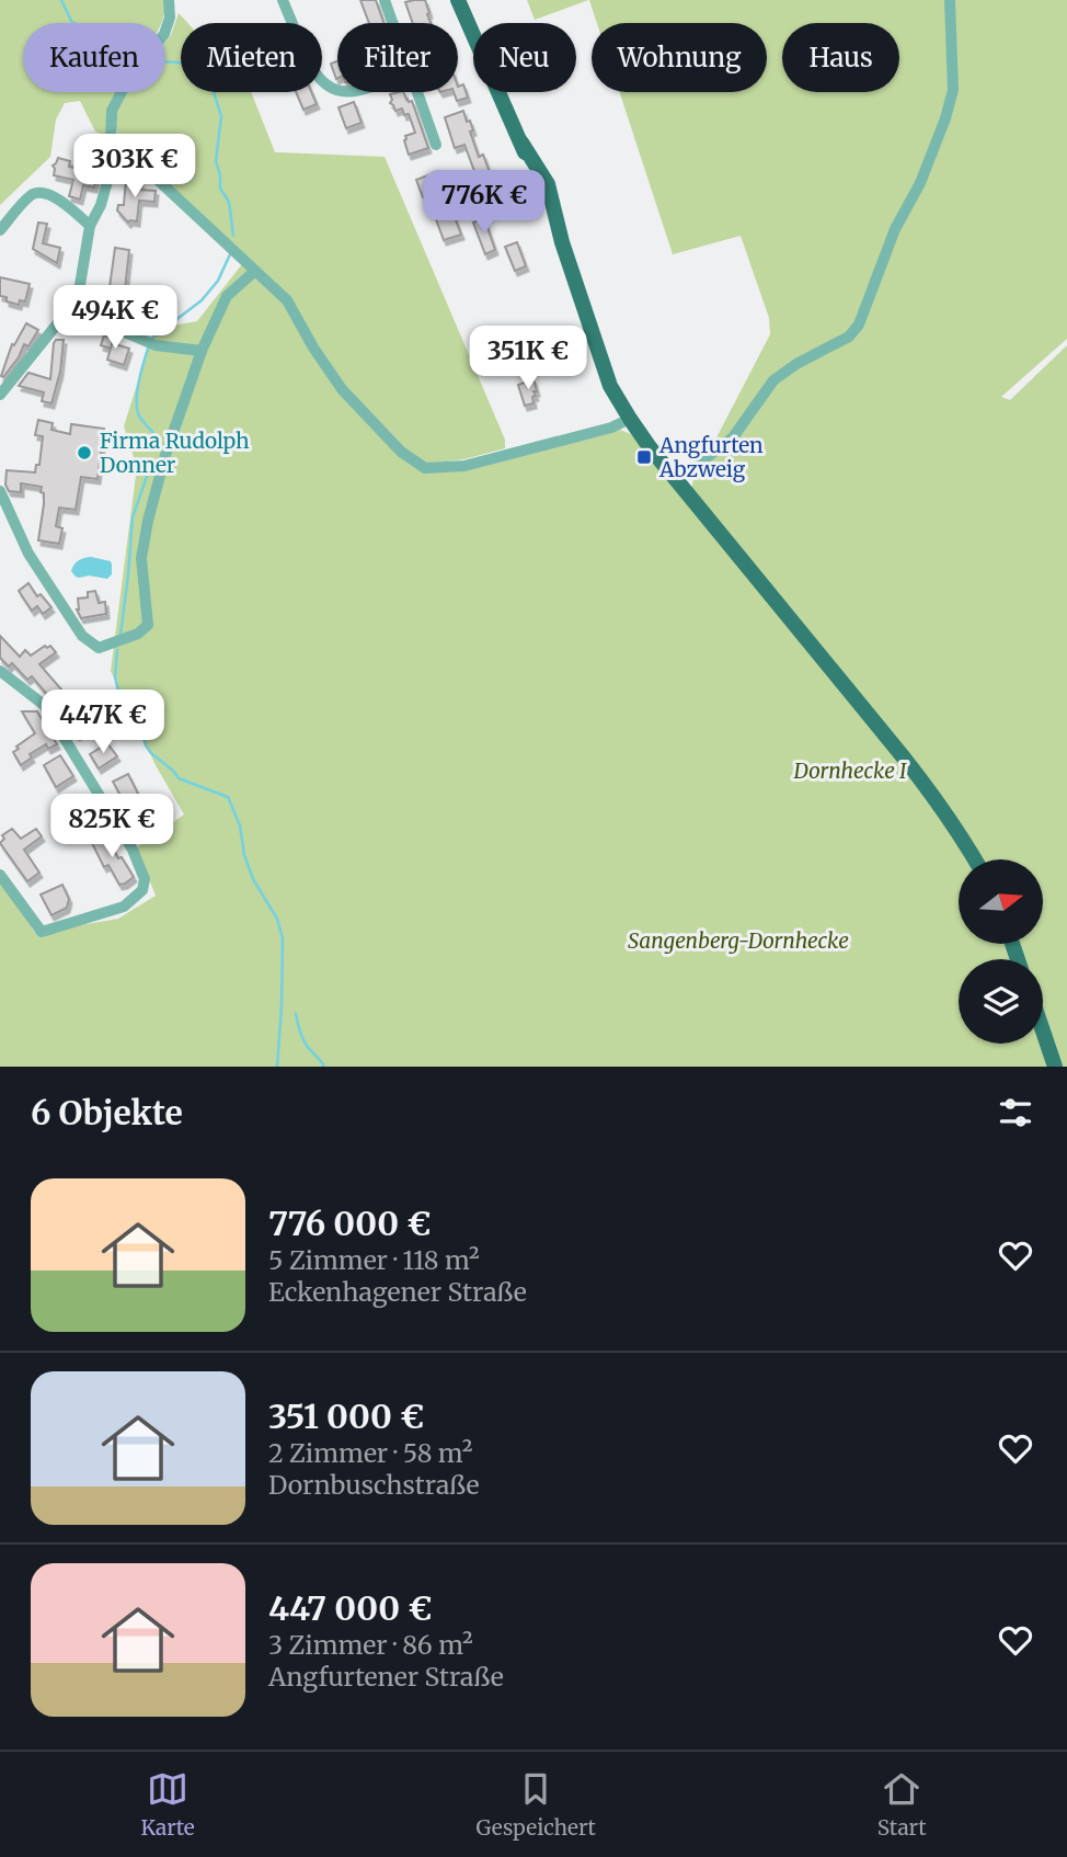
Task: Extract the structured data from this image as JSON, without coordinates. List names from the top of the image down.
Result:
{
  "parks": ["Dornhecke I", "Sangenberg-Dornhecke"],
  "places": {
    "other": ["Firma Rudolph Donner"],
    "transit": ["Angfurten Abzweig"]
  },
  "north": "right",
  "page": {
    "chip": [
      "Kaufen",
      "Mieten",
      "Filter",
      "Neu",
      "Wohnung",
      "Haus"
    ],
    "price": [
      "303K €",
      "776K €",
      "494K €",
      "351K €",
      "447K €",
      "825K €"
    ],
    "heading": "6 Objekte",
    "list": [
      {
        "name": "776 000 €",
        "note": "5 Zimmer · 118 m² · Eckenhagener Straße"
      },
      {
        "name": "351 000 €",
        "note": "2 Zimmer · 58 m² · Dornbuschstraße"
      },
      {
        "name": "447 000 €",
        "note": "3 Zimmer · 86 m² · Angfurtener Straße"
      }
    ],
    "tabs": ["Karte", "Gespeichert", "Start"]
  }
}
